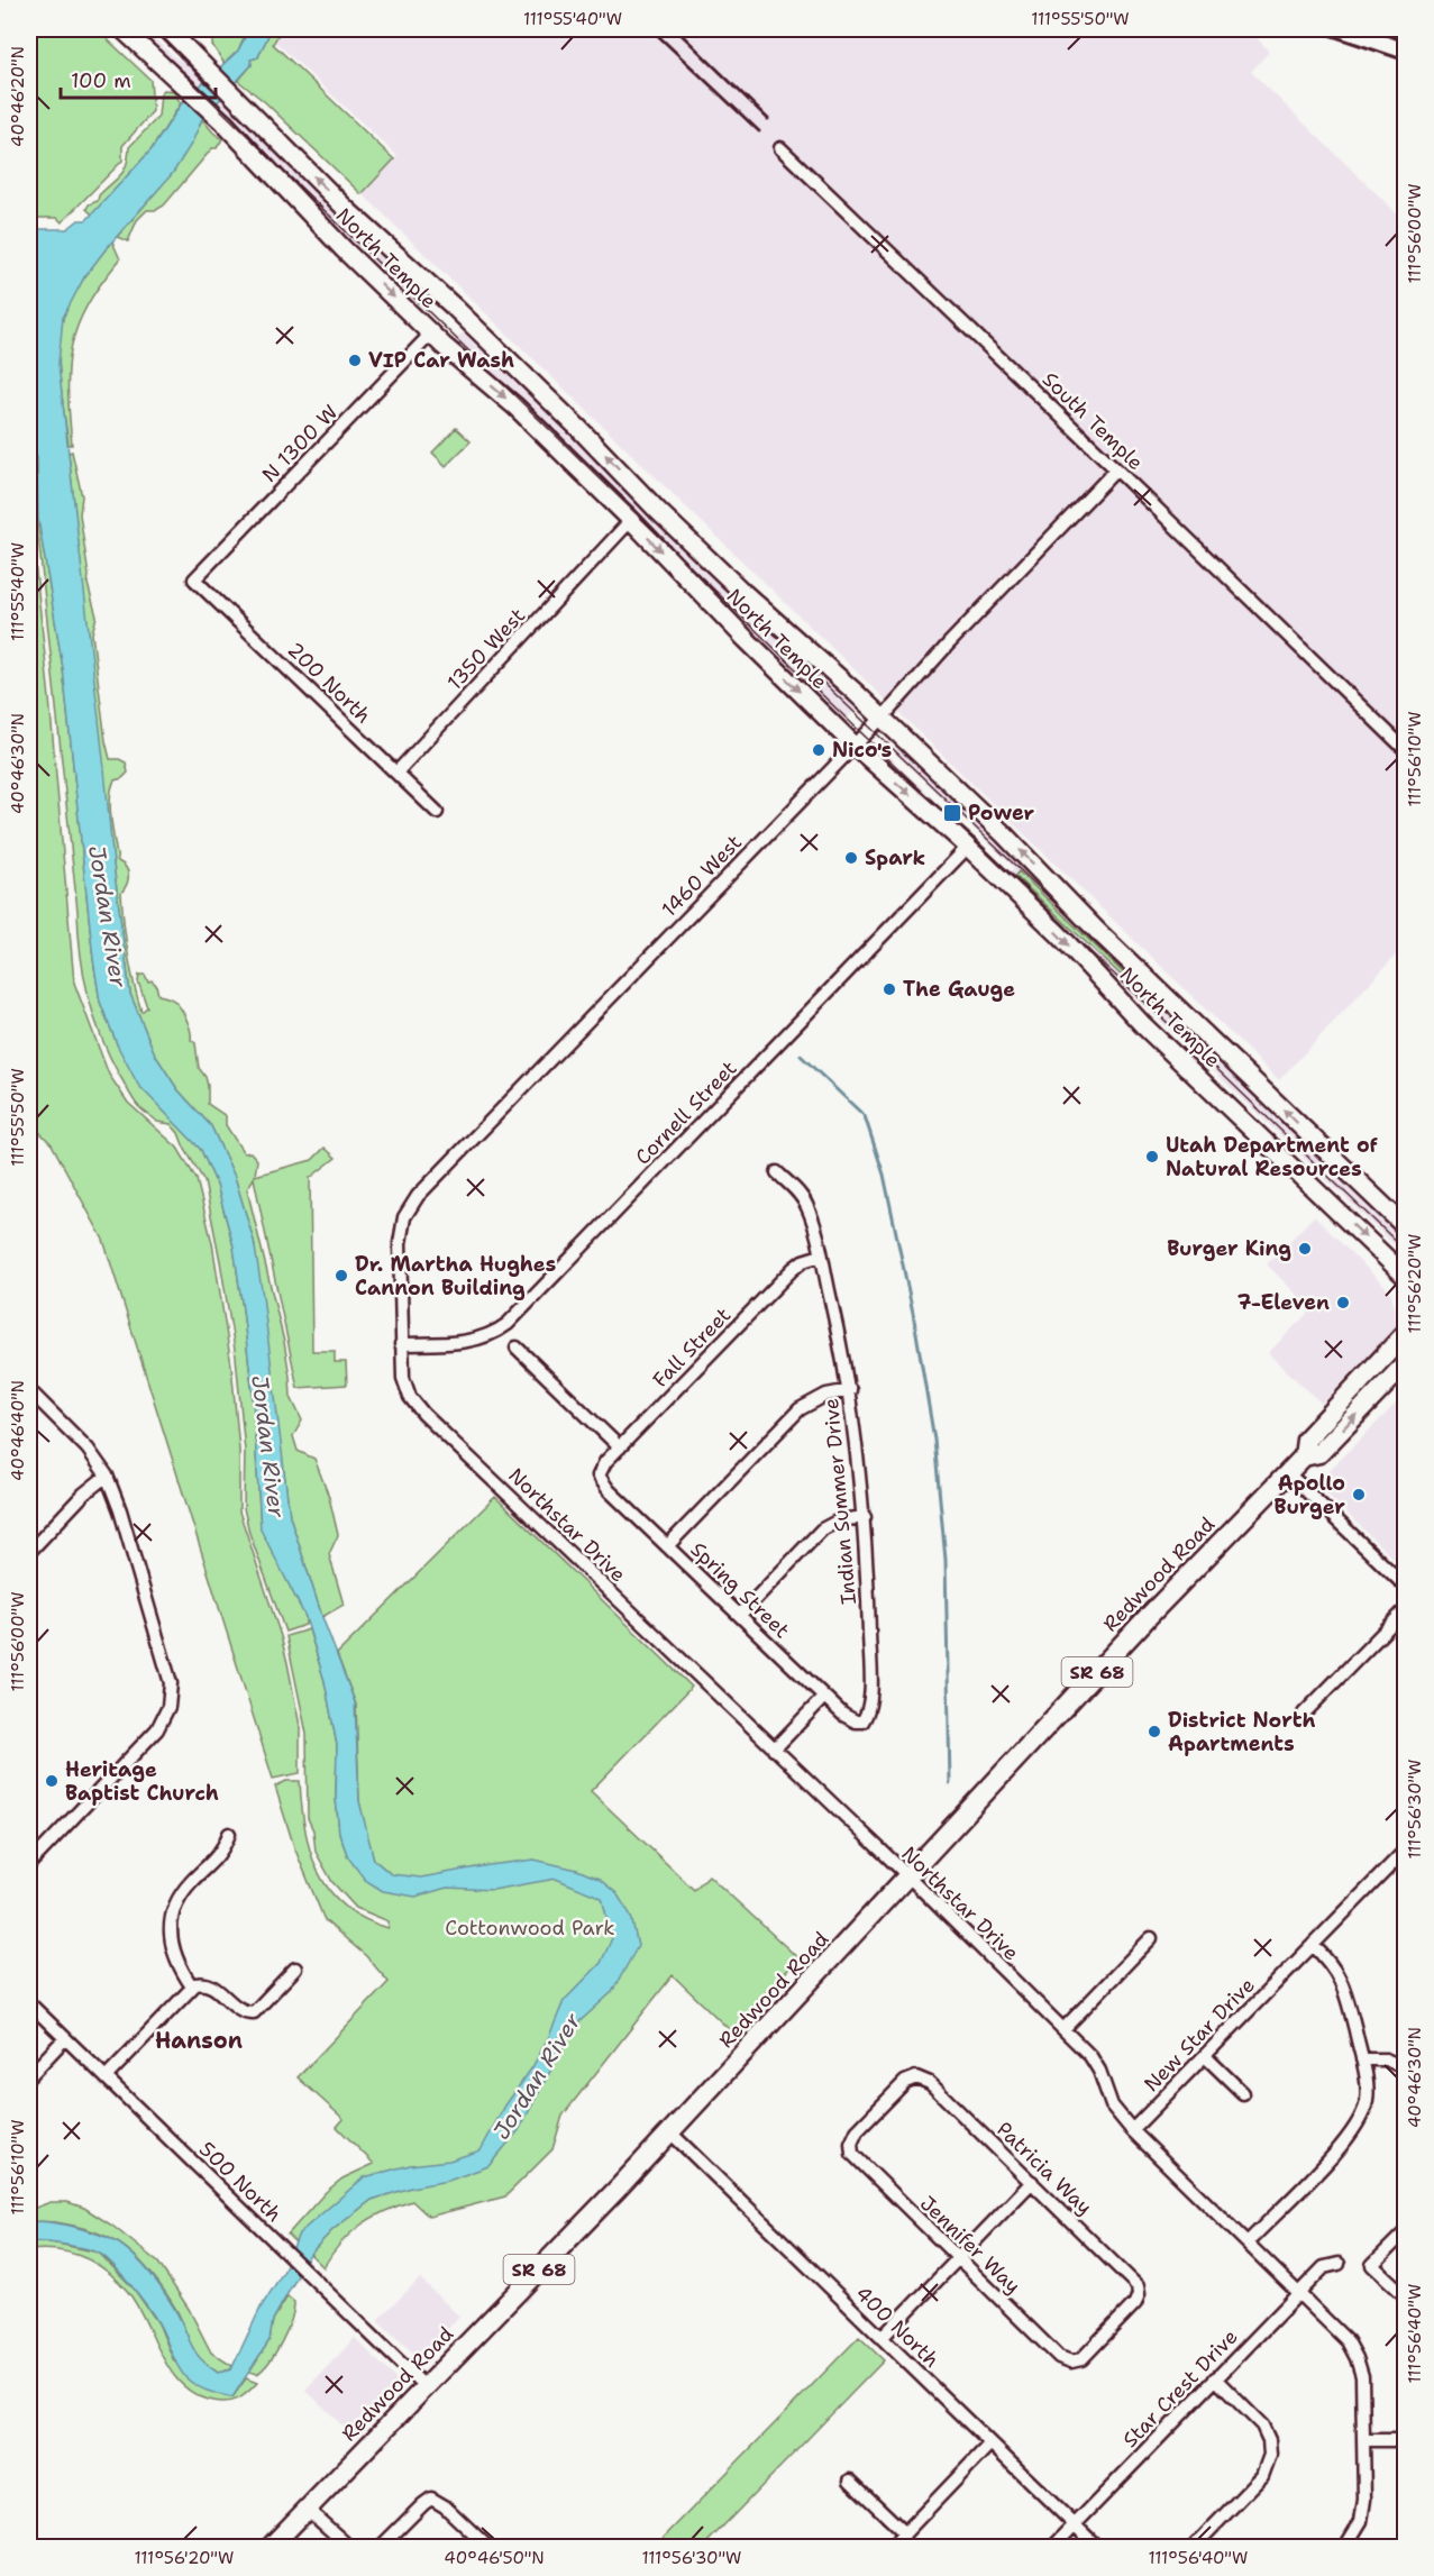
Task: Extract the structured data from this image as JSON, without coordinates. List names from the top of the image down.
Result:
{
  "streets": {
    "main road": ["North Temple", "Redwood Road", "SR 68"],
    "street": [
      "South Temple",
      "N 1300 W",
      "1350 West",
      "200 North",
      "1460 West",
      "Cornell Street",
      "Fall Street",
      "Indian Summer Drive",
      "Northstar Drive",
      "Spring Street",
      "New Star Drive",
      "Patricia Way",
      "500 North",
      "Jennifer Way",
      "400 North",
      "Star Crest Drive"
    ]
  },
  "crossings": [
    ["North Temple", "N 1300 W"],
    ["North Temple", "1350 West"],
    ["North Temple", "1460 West"],
    ["North Temple", "Cornell Street"],
    ["South Temple", "1460 West"],
    ["N 1300 W", "200 North"],
    ["1350 West", "200 North"],
    ["1460 West", "Cornell Street"],
    ["1460 West", "Northstar Drive"],
    ["Cornell Street", "Northstar Drive"],
    ["Fall Street", "Indian Summer Drive"],
    ["Fall Street", "Spring Street"],
    ["Indian Summer Drive", "Spring Street"],
    ["Northstar Drive", "Redwood Road"],
    ["Northstar Drive", "New Star Drive"],
    ["Northstar Drive", "Star Crest Drive"],
    ["Redwood Road", "500 North"],
    ["Redwood Road", "400 North"],
    ["Patricia Way", "Jennifer Way"],
    ["400 North", "Star Crest Drive"]
  ],
  "districts": ["Hanson"],
  "water": ["Jordan River"],
  "parks": ["Cottonwood Park"],
  "places": {
    "other": [
      "VIP Car Wash",
      "Nico's",
      "Spark",
      "The Gauge",
      "Utah Department of Natural Resources",
      "Burger King",
      "Dr. Martha Hughes Cannon Building",
      "7-Eleven",
      "Apollo Burger",
      "District North Apartments",
      "Heritage Baptist Church"
    ],
    "transit": ["Power"]
  },
  "scale_bar": "100 m",
  "coordinates": [
    "111°55'40\"W",
    "111°55'50\"W",
    "40°46'20\"N",
    "111°56'00\"W",
    "111°56'10\"W",
    "40°46'30\"N",
    "111°56'20\"W",
    "40°46'40\"N",
    "111°56'30\"W",
    "111°56'40\"W",
    "40°46'50\"N"
  ]
}
